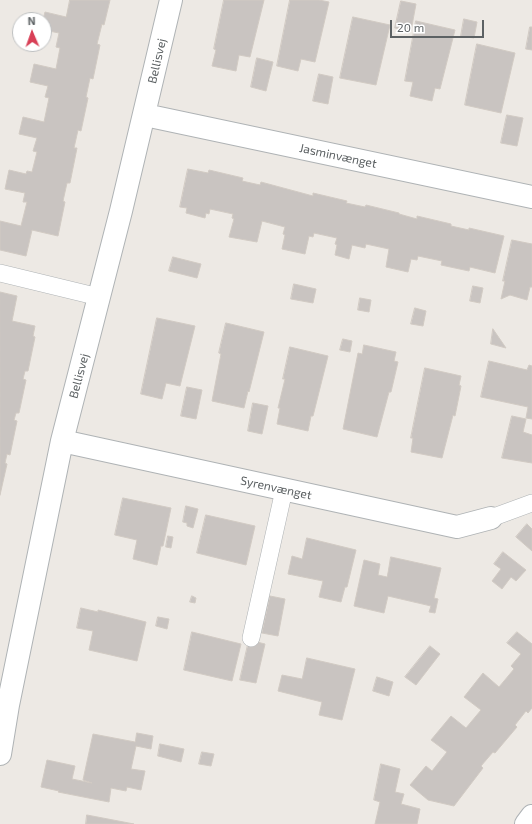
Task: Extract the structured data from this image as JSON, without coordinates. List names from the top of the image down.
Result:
{
  "streets": {
    "street": ["Bellisvej", "Jasminvænget", "Syrenvænget"]
  },
  "crossings": [
    ["Bellisvej", "Jasminvænget"],
    ["Bellisvej", "Syrenvænget"]
  ],
  "scale_bar": "20 m",
  "north": "top"
}
